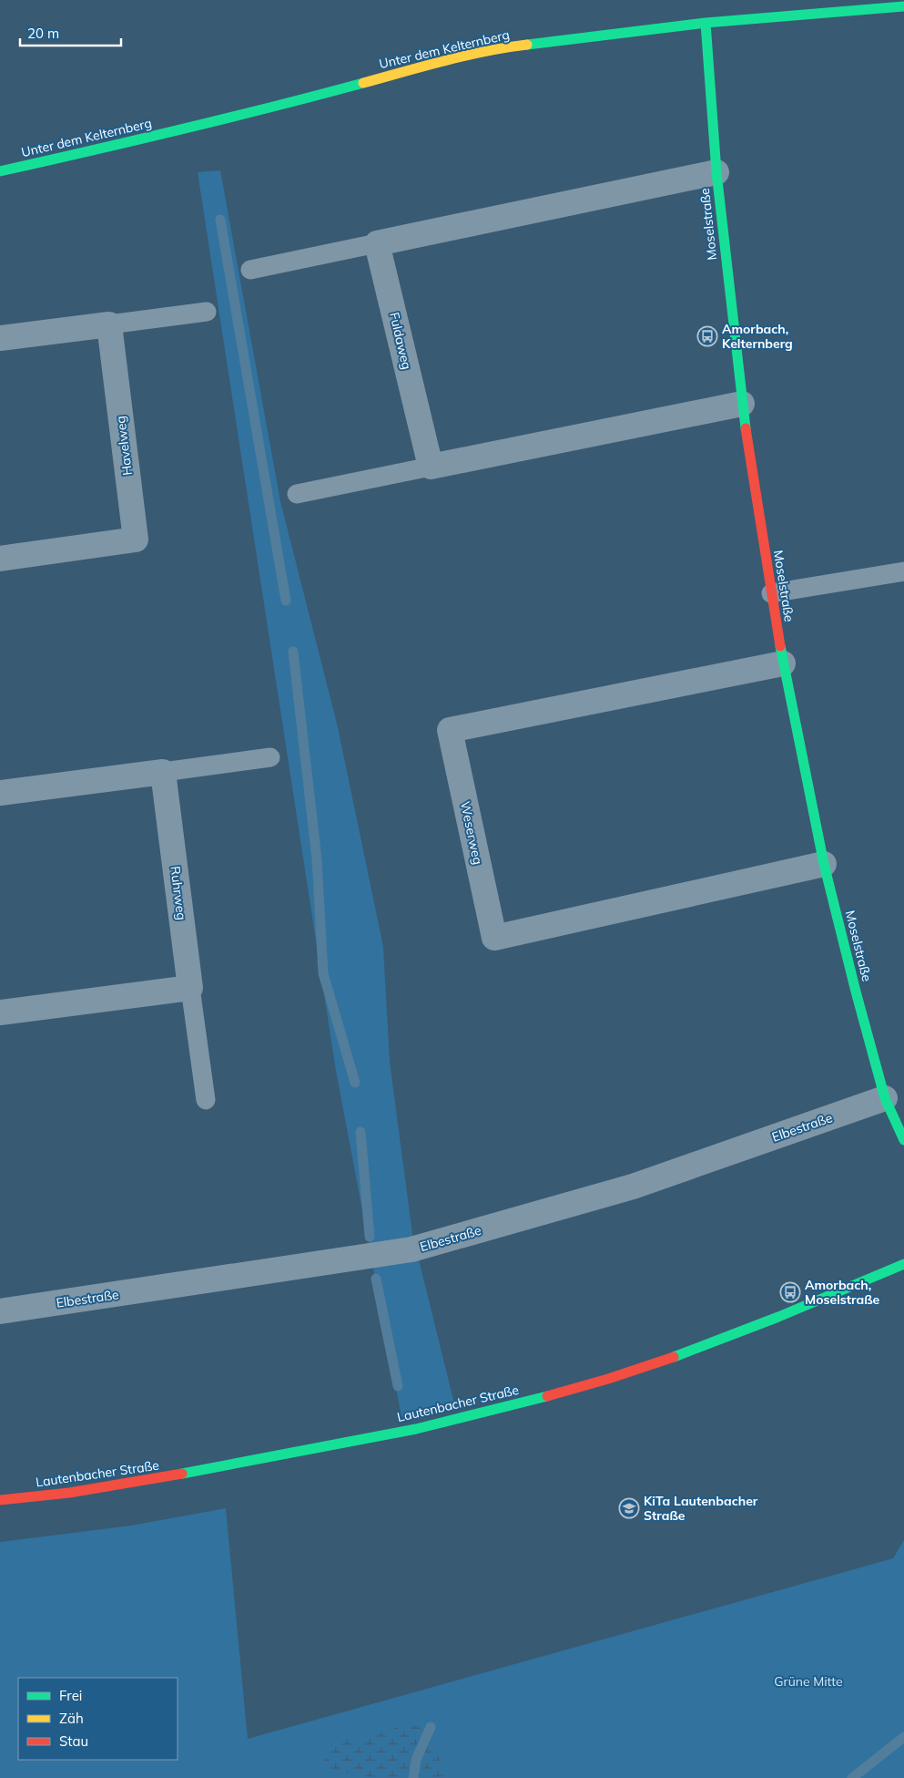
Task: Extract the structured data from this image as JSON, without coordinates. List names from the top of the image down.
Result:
{
  "streets": {
    "street": [
      "Unter dem Kelternberg",
      "Moselstraße",
      "Fuldaweg",
      "Havelweg",
      "Weserweg",
      "Ruhrweg",
      "Elbestraße",
      "Lautenbacher Straße"
    ]
  },
  "crossings": [
    ["Unter dem Kelternberg", "Moselstraße"],
    ["Moselstraße", "Weserweg"],
    ["Moselstraße", "Elbestraße"]
  ],
  "parks": ["Grüne Mitte"],
  "places": {
    "bus stop": ["Amorbach, Kelternberg", "Amorbach, Moselstraße"],
    "school or university": ["KiTa Lautenbacher Straße"]
  },
  "legend": ["Frei", "Zäh", "Stau"],
  "scale_bar": "20 m"
}
